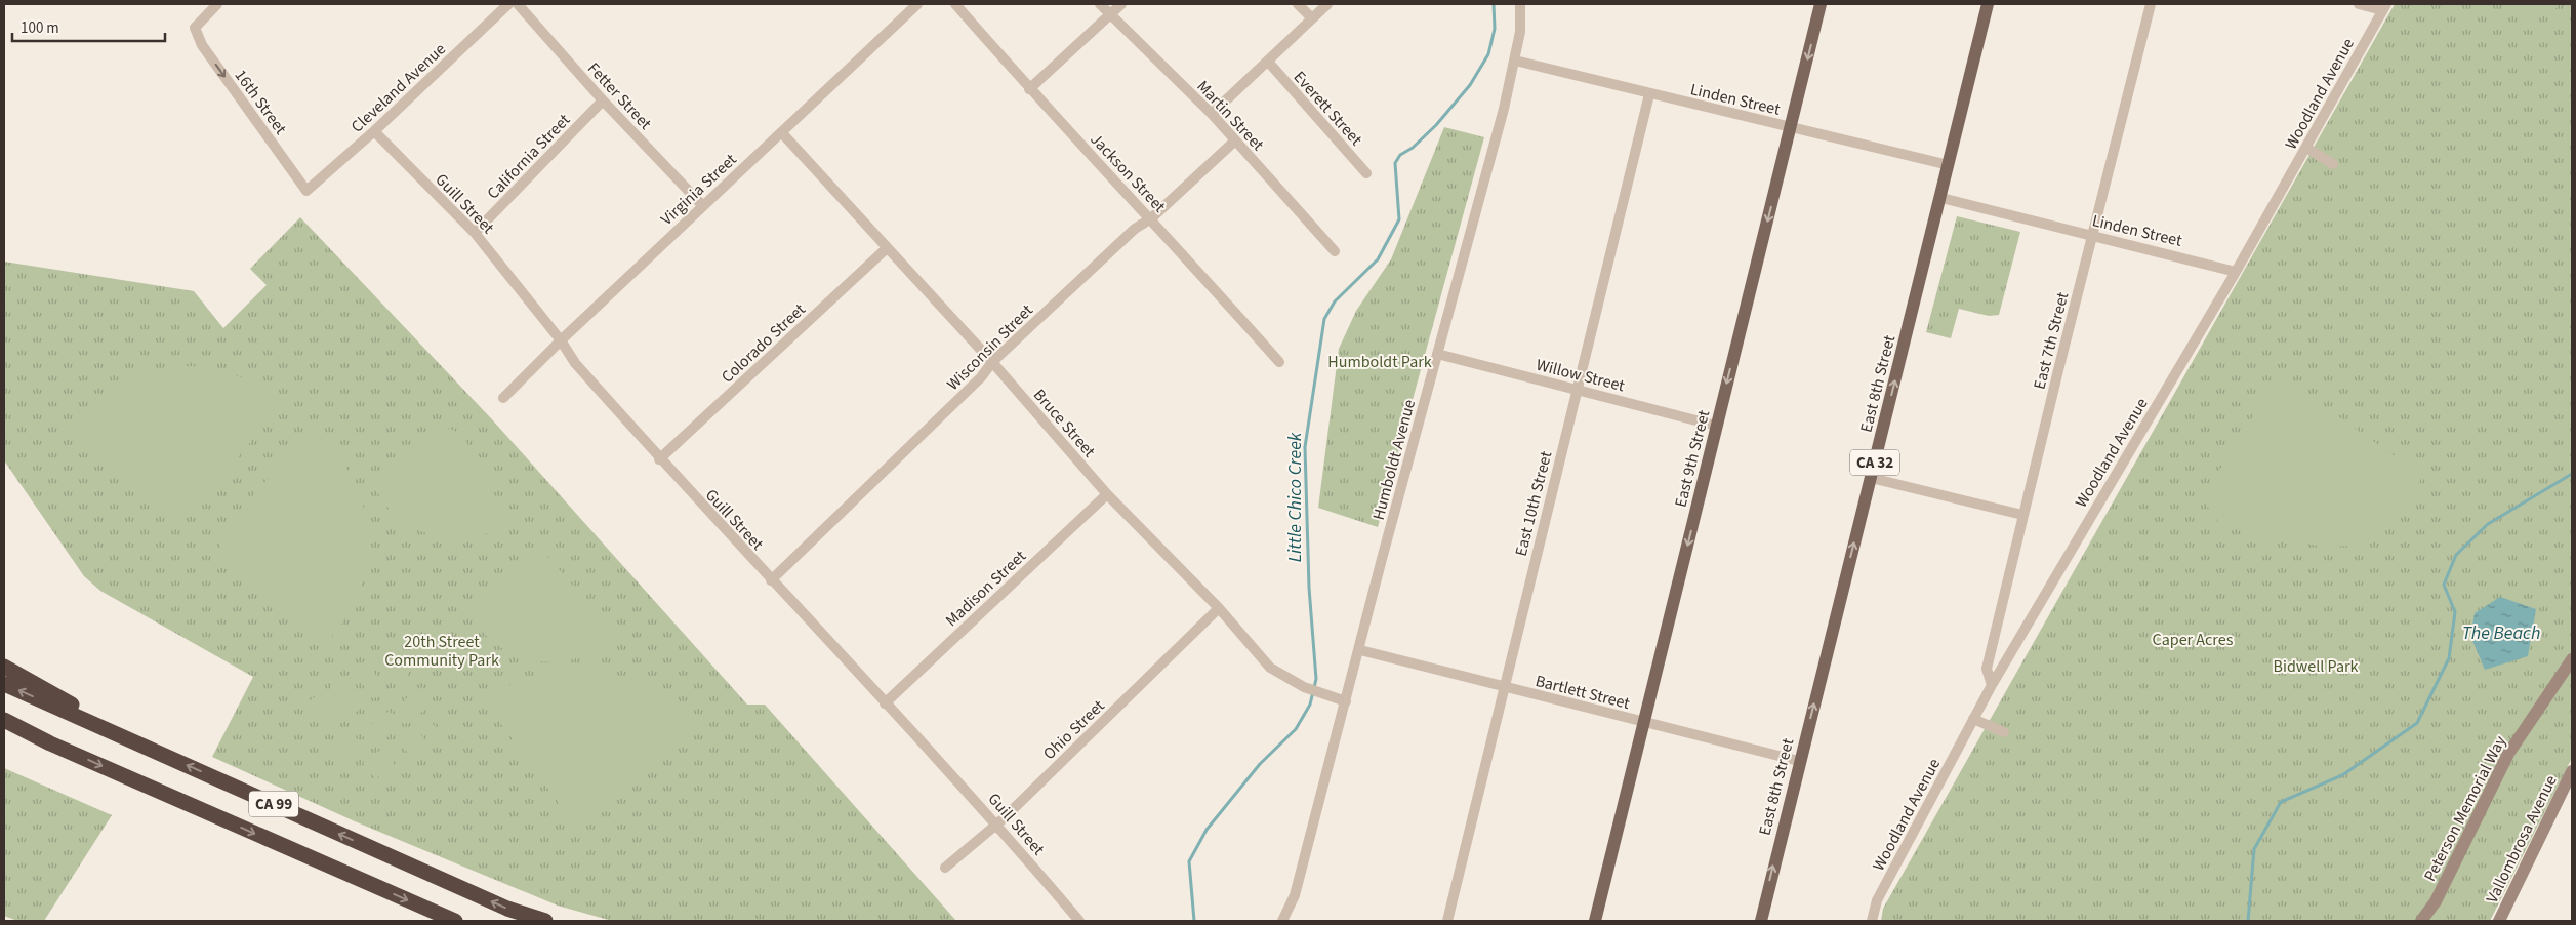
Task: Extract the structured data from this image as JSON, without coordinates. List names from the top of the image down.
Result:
{
  "streets": {
    "highway": ["CA 99"],
    "main road": ["East 8th Street", "East 9th Street", "CA 32"],
    "street": [
      "Cleveland Avenue",
      "Woodland Avenue",
      "Fetter Street",
      "Linden Street",
      "16th Street",
      "Everett Street",
      "Martin Street",
      "California Street",
      "Jackson Street",
      "Virginia Street",
      "Guill Street",
      "East 7th Street",
      "Colorado Street",
      "Wisconsin Street",
      "Willow Street",
      "Bruce Street",
      "Humboldt Avenue",
      "East 10th Street",
      "Madison Street",
      "Bartlett Street",
      "Ohio Street",
      "Peterson Memorial Way",
      "Vallombrosa Avenue"
    ]
  },
  "crossings": [
    ["Cleveland Avenue", "16th Street"],
    ["Cleveland Avenue", "Guill Street"],
    ["Woodland Avenue", "Linden Street"],
    ["Woodland Avenue", "East 7th Street"],
    ["Fetter Street", "California Street"],
    ["Fetter Street", "Virginia Street"],
    ["Linden Street", "East 7th Street"],
    ["Linden Street", "East 8th Street"],
    ["Linden Street", "East 9th Street"],
    ["Linden Street", "Humboldt Avenue"],
    ["Linden Street", "East 10th Street"],
    ["Martin Street", "Wisconsin Street"],
    ["California Street", "Guill Street"],
    ["Jackson Street", "Wisconsin Street"],
    ["Virginia Street", "Guill Street"],
    ["Virginia Street", "Bruce Street"],
    ["Guill Street", "Colorado Street"],
    ["Guill Street", "Wisconsin Street"],
    ["Guill Street", "Madison Street"],
    ["Guill Street", "Ohio Street"],
    ["Colorado Street", "Bruce Street"],
    ["Wisconsin Street", "Bruce Street"],
    ["Willow Street", "East 9th Street"],
    ["Willow Street", "Humboldt Avenue"],
    ["Willow Street", "East 10th Street"],
    ["East 8th Street", "Bartlett Street"],
    ["Bruce Street", "Humboldt Avenue"],
    ["Bruce Street", "Madison Street"],
    ["Bruce Street", "Ohio Street"],
    ["East 9th Street", "Bartlett Street"],
    ["Humboldt Avenue", "Bartlett Street"],
    ["East 10th Street", "Bartlett Street"]
  ],
  "one_way": ["16th Street", "East 8th Street", "East 9th Street"],
  "water": ["Little Chico Creek", "The Beach"],
  "parks": [
    "Humboldt Park",
    "Caper Acres",
    "20th Street Community Park",
    "Bidwell Park"
  ],
  "scale_bar": "100 m"
}
